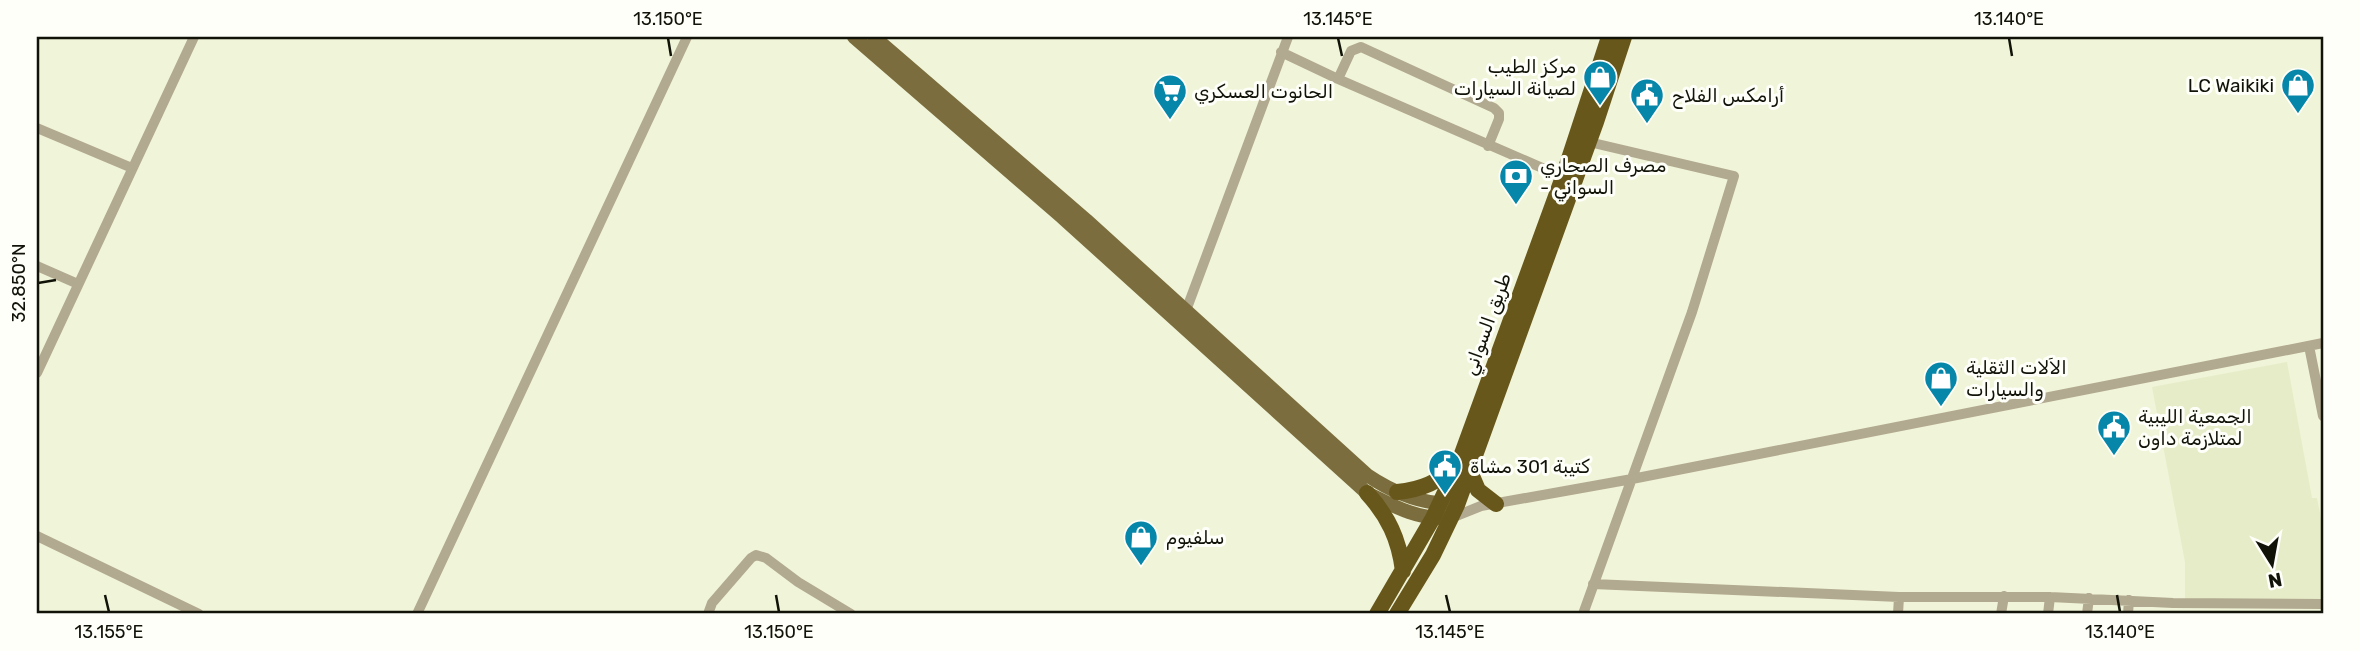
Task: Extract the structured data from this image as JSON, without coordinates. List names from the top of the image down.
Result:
{
  "streets": {
    "highway": ["طريق السواني"]
  },
  "places": {
    "shop": [
      "مركز الطيب لصيانة السيارات",
      "LC Waikiki",
      "الاَلات الثقلية والسيارات",
      "سلفيوم"
    ],
    "supermarket": ["الحانوت العسكري"],
    "public building": ["أرامكس الفلاح", "الجمعية الليبية لمتلازمة داون", "كتيبة 301 مشاة"],
    "bank": ["مصرف الصحاري - السواني"]
  },
  "north": "bottom",
  "coordinates": [
    "13.150°E",
    "13.145°E",
    "13.140°E",
    "32.850°N",
    "13.155°E"
  ]
}
